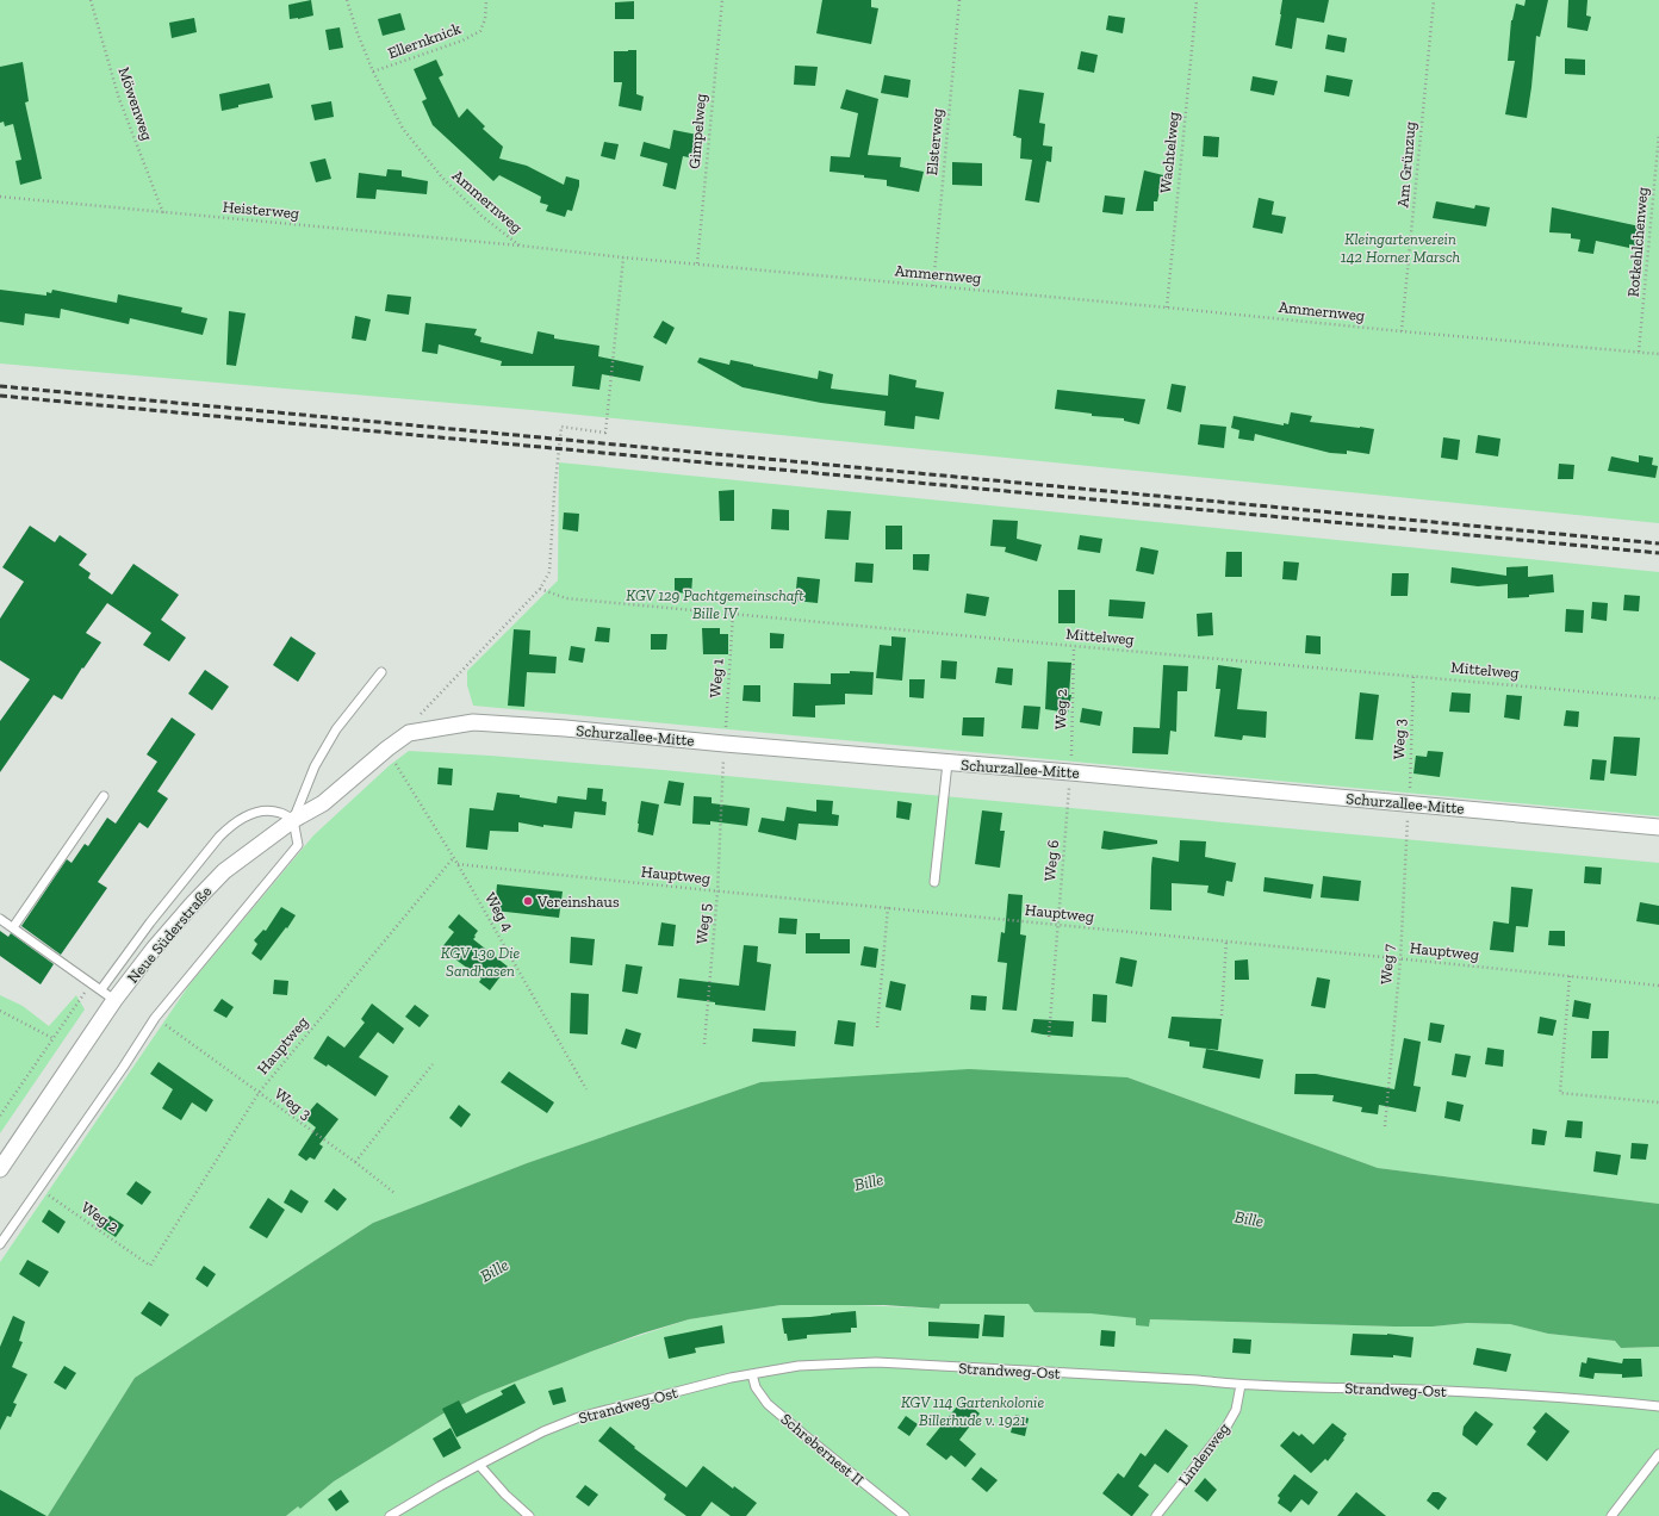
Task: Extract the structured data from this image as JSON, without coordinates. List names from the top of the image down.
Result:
{
  "streets": {
    "street": ["Schurzallee-Mitte", "Neue Süderstraße"],
    "lane": ["Strandweg-Ost", "Schrebernest II", "Lindenweg"],
    "path": [
      "Ellernknick",
      "Möwenweg",
      "Gimpelweg",
      "Elsterweg",
      "Wachtelweg",
      "Am Grünzug",
      "Ammernweg",
      "Heisterweg",
      "Rotkehlchenweg",
      "Mittelweg",
      "Weg 1",
      "Weg 2",
      "Weg 3",
      "Weg 6",
      "Hauptweg",
      "Weg 4",
      "Weg 5",
      "Weg 7"
    ]
  },
  "crossings": [
    ["Ellernknick", "Ammernweg"],
    ["Möwenweg", "Heisterweg"],
    ["Gimpelweg", "Ammernweg"],
    ["Elsterweg", "Ammernweg"],
    ["Wachtelweg", "Ammernweg"],
    ["Am Grünzug", "Ammernweg"],
    ["Ammernweg", "Heisterweg"],
    ["Ammernweg", "Rotkehlchenweg"],
    ["Mittelweg", "Weg 1"],
    ["Mittelweg", "Weg 2"],
    ["Mittelweg", "Weg 3"],
    ["Weg 1", "Schurzallee-Mitte"],
    ["Weg 2", "Schurzallee-Mitte"],
    ["Weg 2", "Weg 6"],
    ["Weg 2", "Hauptweg"],
    ["Schurzallee-Mitte", "Weg 3"],
    ["Schurzallee-Mitte", "Weg 6"],
    ["Schurzallee-Mitte", "Weg 4"],
    ["Schurzallee-Mitte", "Neue Süderstraße"],
    ["Schurzallee-Mitte", "Weg 7"],
    ["Weg 3", "Hauptweg"],
    ["Weg 3", "Weg 7"],
    ["Weg 6", "Hauptweg"],
    ["Hauptweg", "Weg 4"],
    ["Hauptweg", "Weg 5"],
    ["Hauptweg", "Weg 7"],
    ["Weg 4", "Neue Süderstraße"],
    ["Strandweg-Ost", "Schrebernest II"],
    ["Strandweg-Ost", "Lindenweg"]
  ],
  "water": ["Bille"],
  "parks": [
    "Kleingartenverein 142 Horner Marsch",
    "KGV 129 Pachtgemeinschaft Bille IV",
    "KGV 130 Die Sandhasen",
    "KGV 114 Gartenkolonie Billerhude v. 1921"
  ],
  "places": ["Vereinshaus"]
}
